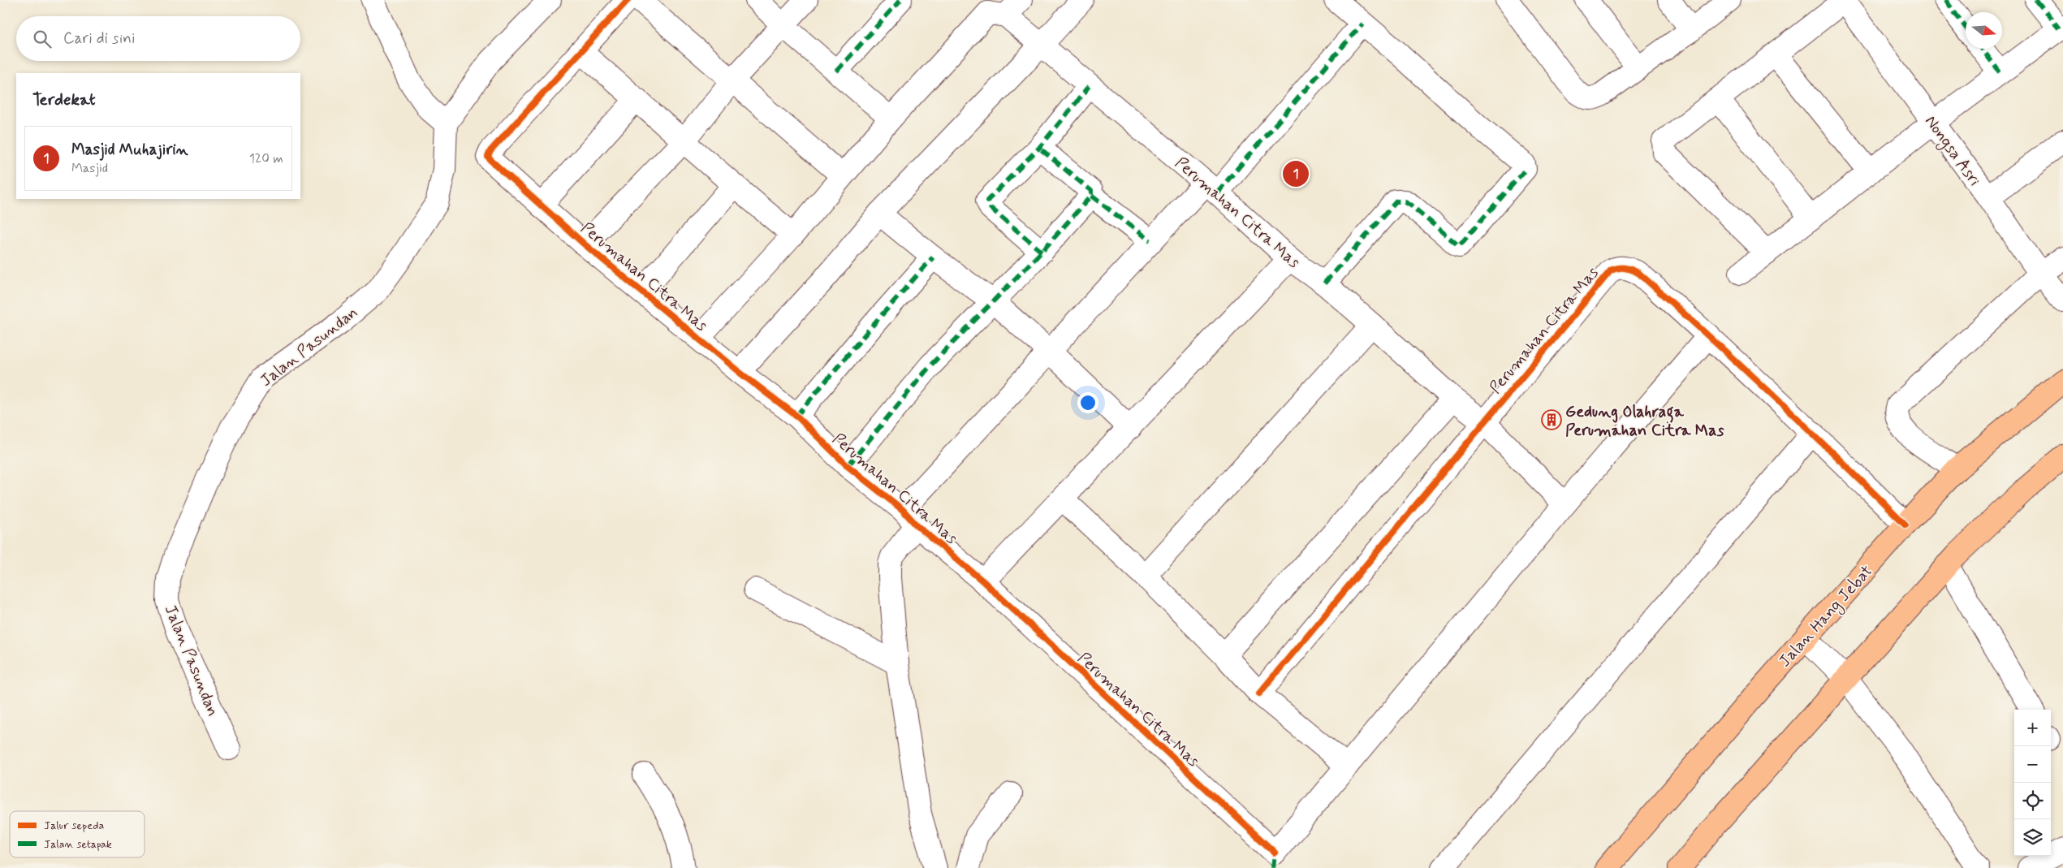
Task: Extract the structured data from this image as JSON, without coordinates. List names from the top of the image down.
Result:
{
  "streets": {
    "highway": ["Jalan Hang Jebat"],
    "street": ["Nongsa Asri", "Perumahan Citra Mas", "Jalan Pasundan"]
  },
  "crossings": [
    ["Perumahan Citra Mas", "Jalan Hang Jebat"]
  ],
  "places": {
    "building": ["Gedung Olahraga Perumahan Citra Mas"]
  },
  "legend": ["Jalur sepeda", "Jalan setapak"],
  "north": "right",
  "page": {
    "search": "Cari di sini",
    "heading": "Terdekat",
    "list": [
      {
        "mark": "1",
        "name": "Masjid Muhajirin",
        "note": "Masjid",
        "value": "120 m"
      }
    ],
    "pins": "1",
    "map_buttons": ["+", "−"]
  }
}
